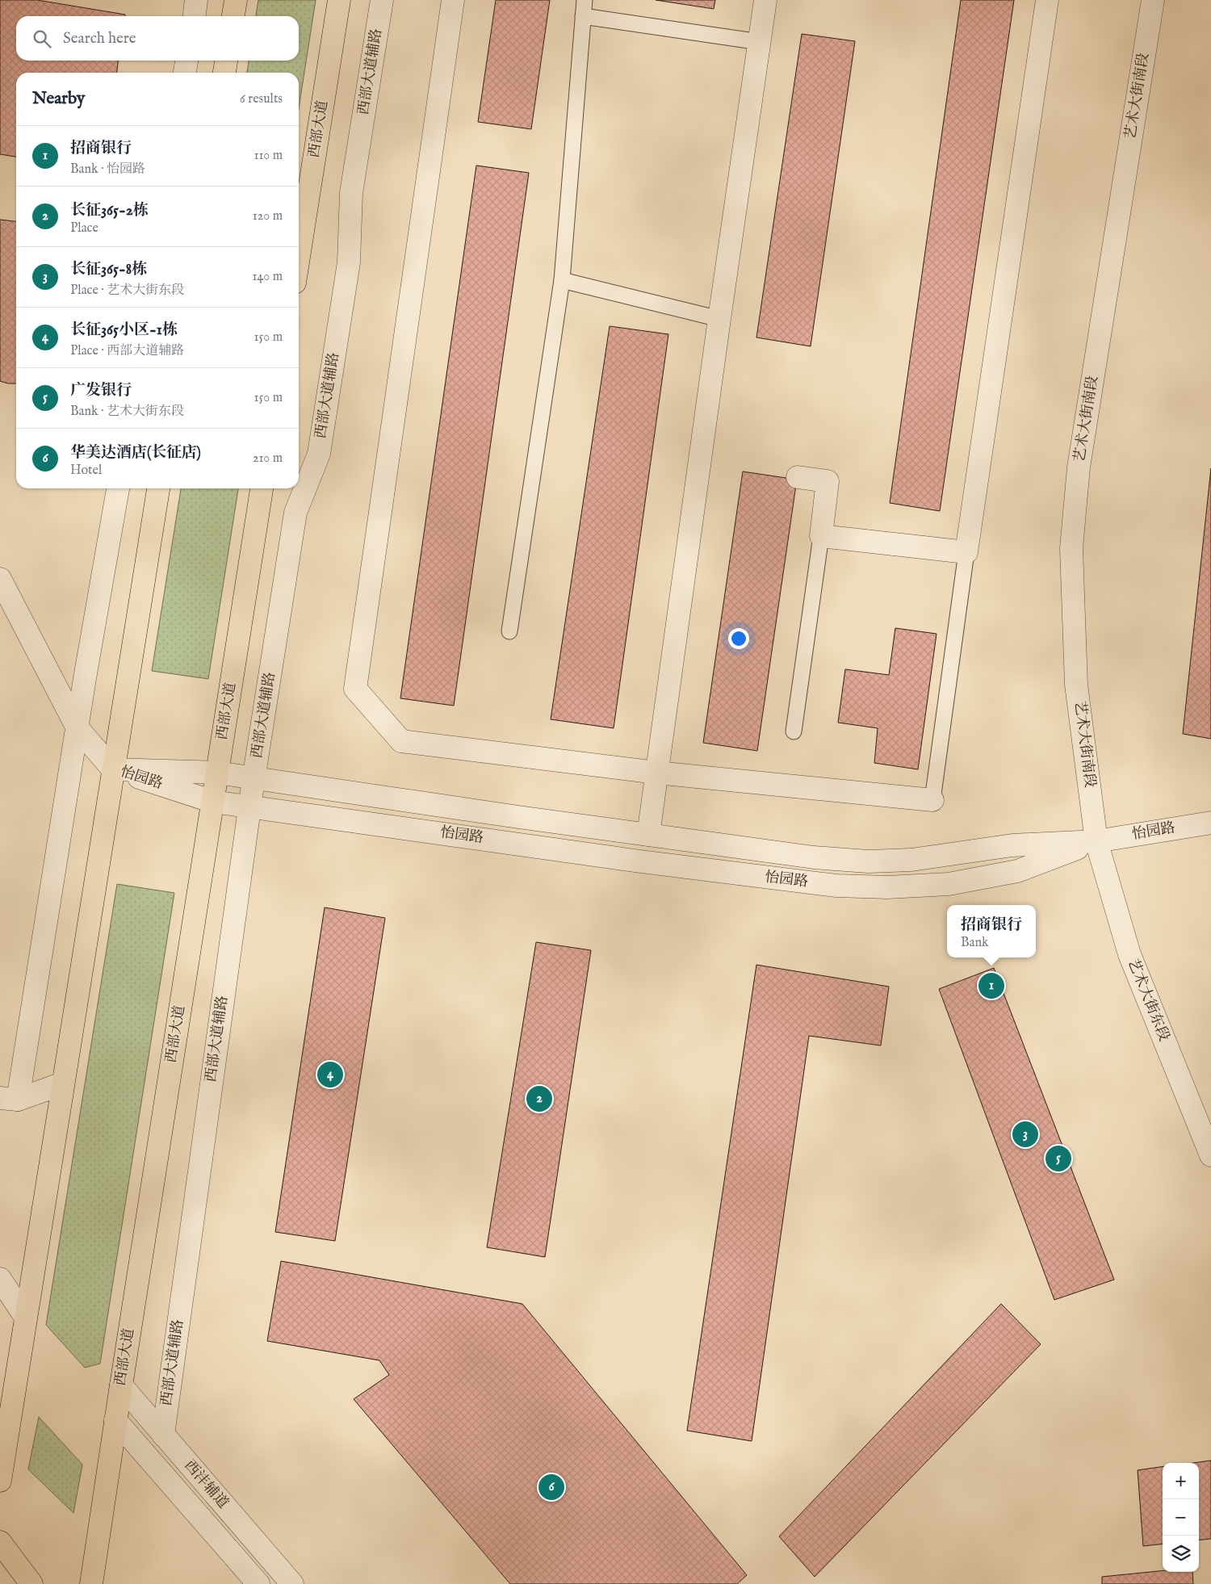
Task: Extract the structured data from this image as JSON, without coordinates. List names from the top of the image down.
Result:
{
  "streets": {
    "main road": ["西部大道"],
    "street": [
      "西部大道辅路",
      "艺术大街南段",
      "怡园路",
      "艺术大街东段",
      "西沣辅道"
    ]
  },
  "crossings": [
    ["西部大道辅路", "怡园路"],
    ["西部大道辅路", "西沣辅道"],
    ["艺术大街南段", "怡园路"],
    ["艺术大街南段", "艺术大街东段"],
    ["西部大道", "怡园路"],
    ["西部大道", "西沣辅道"],
    ["怡园路", "艺术大街东段"]
  ],
  "page": {
    "search": "Search here",
    "heading": ["Nearby", "6 results"],
    "list": [
      {
        "mark": "1",
        "name": "招商银行",
        "note": "Bank · 怡园路",
        "value": "110 m"
      },
      {
        "mark": "2",
        "name": "长征365-2栋",
        "note": "Place",
        "value": "120 m"
      },
      {
        "mark": "3",
        "name": "长征365-8栋",
        "note": "Place · 艺术大街东段",
        "value": "140 m"
      },
      {
        "mark": "4",
        "name": "长征365小区-1栋",
        "note": "Place · 西部大道辅路",
        "value": "150 m"
      },
      {
        "mark": "5",
        "name": "广发银行",
        "note": "Bank · 艺术大街东段",
        "value": "150 m"
      },
      {
        "mark": "6",
        "name": "华美达酒店(长征店)",
        "note": "Hotel",
        "value": "210 m"
      }
    ],
    "popup": ["招商银行", "Bank"],
    "pins": [
      "1",
      "4",
      "2",
      "3",
      "5",
      "6"
    ],
    "map_buttons": ["+", "−"]
  }
}
